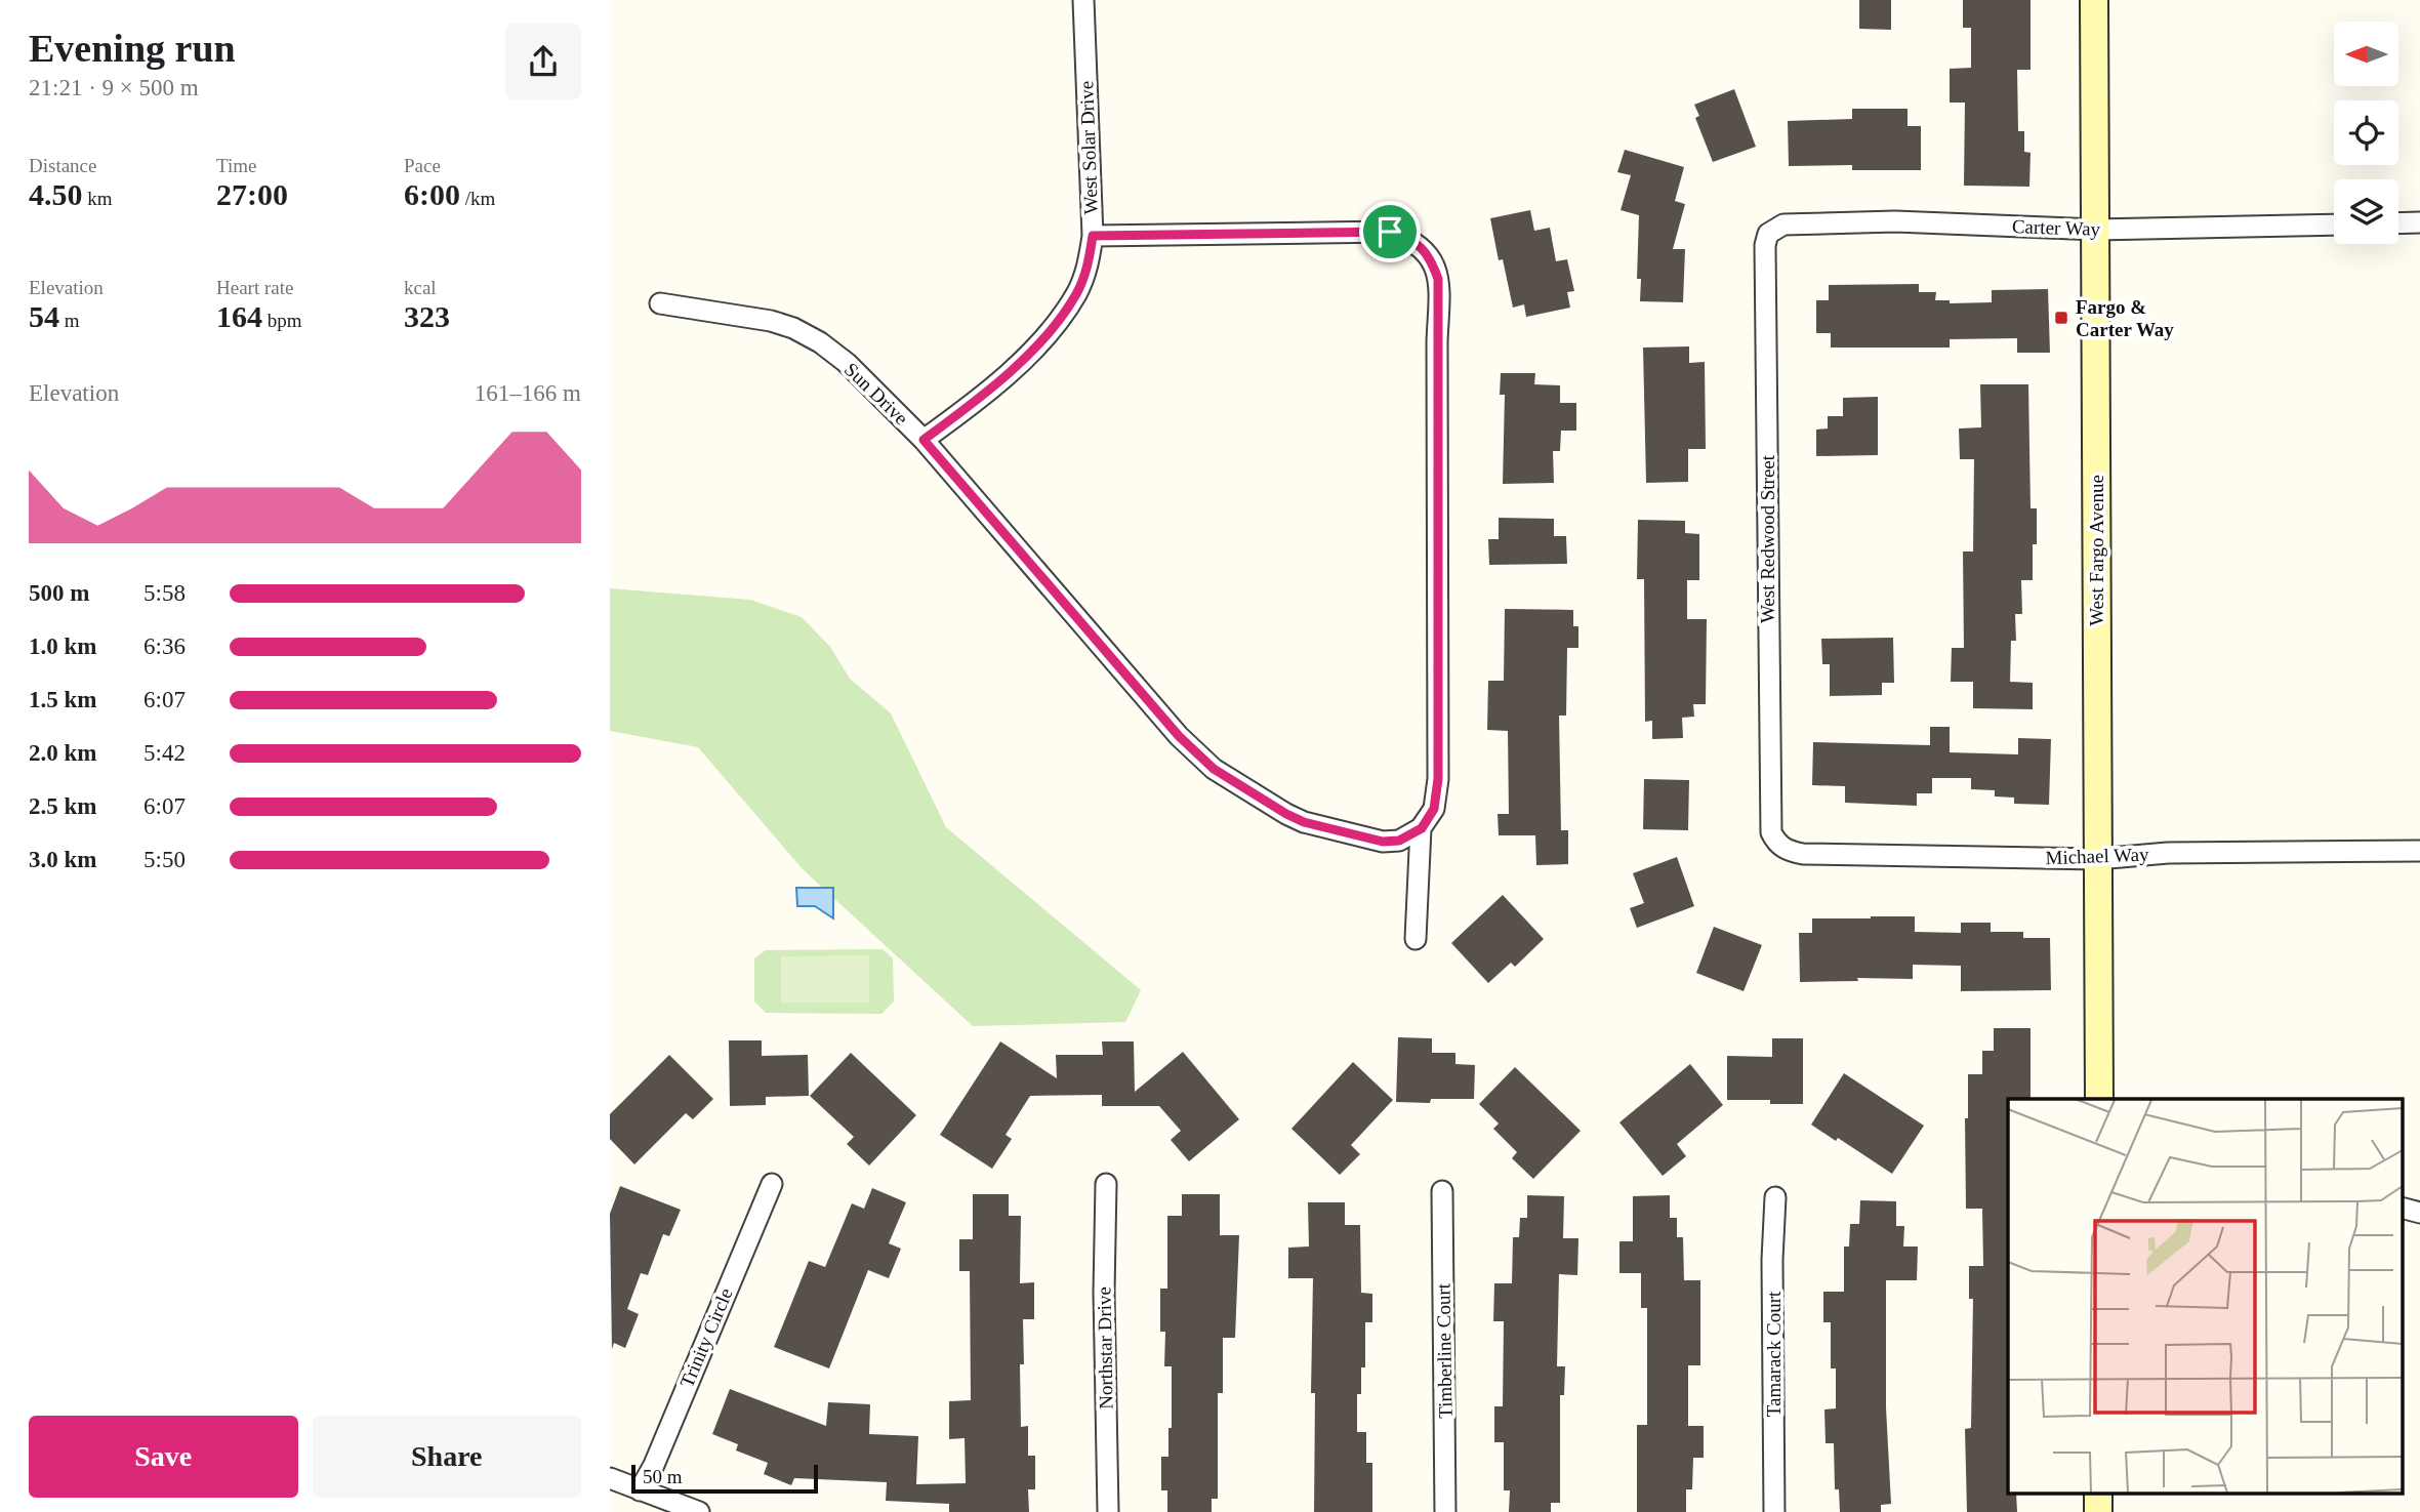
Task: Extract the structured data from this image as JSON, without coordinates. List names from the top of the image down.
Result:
{
  "streets": {
    "main road": ["West Fargo Avenue"],
    "street": [
      "West Solar Drive",
      "Carter Way",
      "Sun Drive",
      "West Redwood Street",
      "Michael Way",
      "Trinity Circle",
      "Northstar Drive",
      "Timberline Court",
      "Tamarack Court"
    ]
  },
  "crossings": [
    ["West Solar Drive", "Sun Drive"],
    ["Carter Way", "West Redwood Street"],
    ["Carter Way", "West Fargo Avenue"],
    ["West Redwood Street", "Michael Way"],
    ["West Fargo Avenue", "Michael Way"]
  ],
  "places": {
    "transit": ["Fargo & Carter Way"]
  },
  "scale_bar": "50 m",
  "north": "left",
  "page": {
    "heading": ["Evening run", "21:21 · 9 × 500 m"],
    "stats": [
      ["Distance", "4.50 km"],
      ["Time", "27:00"],
      ["Pace", "6:00 /km"],
      ["Elevation", "54 m"],
      ["Heart rate", "164 bpm"],
      ["kcal", "323"]
    ],
    "chart": ["Elevation", "161–166 m"],
    "list": [
      {
        "name": "500 m",
        "note": "5:58"
      },
      {
        "name": "1.0 km",
        "note": "6:36"
      },
      {
        "name": "1.5 km",
        "note": "6:07"
      },
      {
        "name": "2.0 km",
        "note": "5:42"
      },
      {
        "name": "2.5 km",
        "note": "6:07"
      },
      {
        "name": "3.0 km",
        "note": "5:50"
      }
    ],
    "buttons": ["Save", "Share"],
    "scale": "50 m"
  }
}
